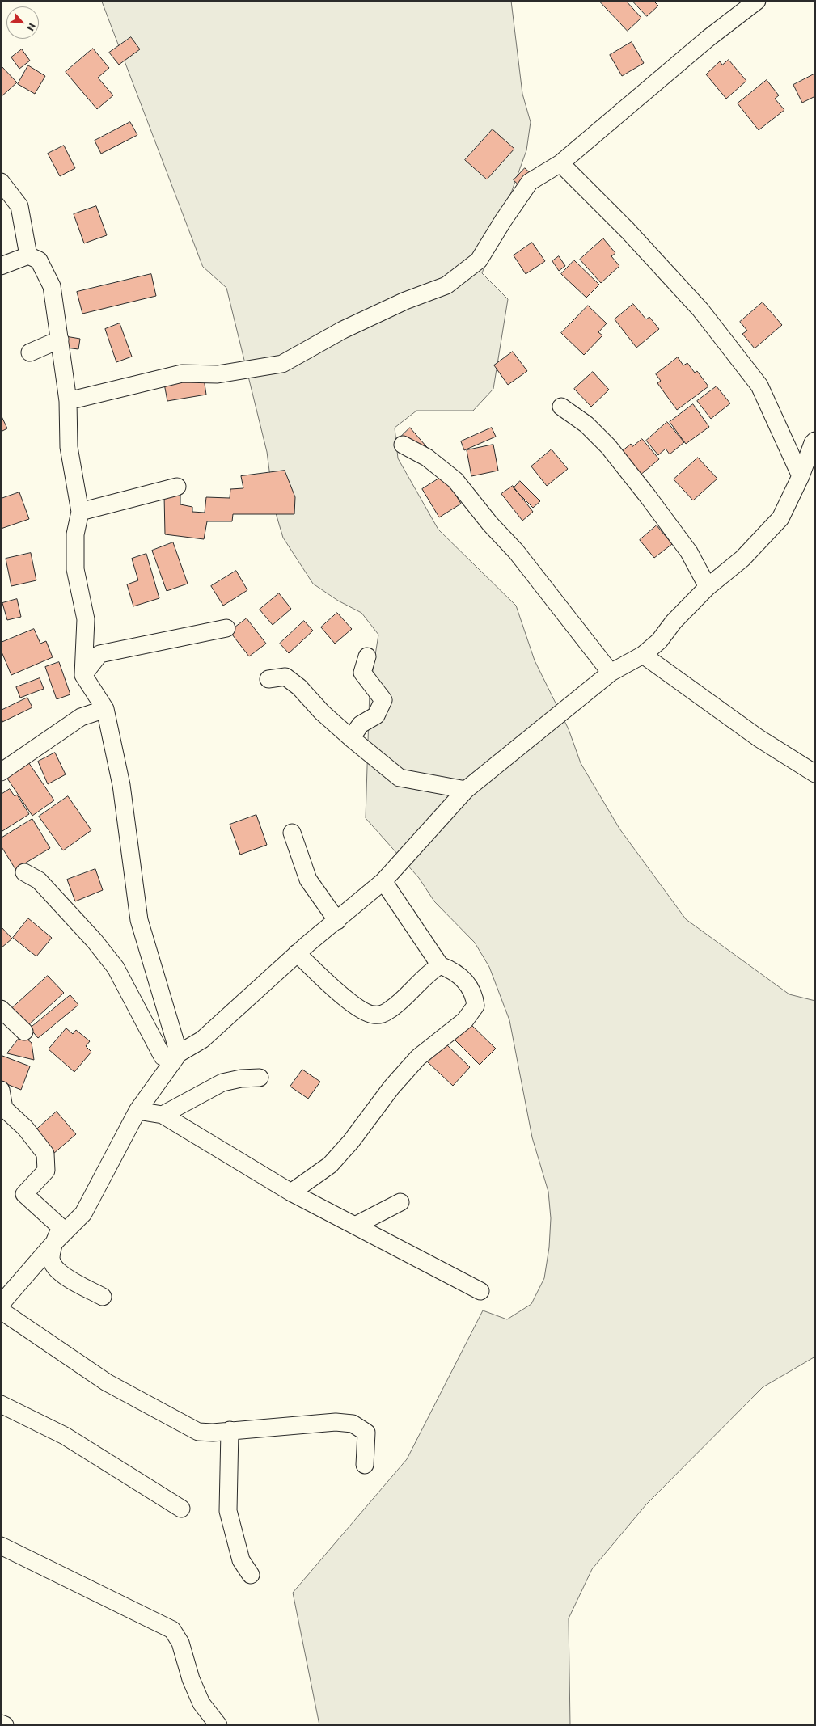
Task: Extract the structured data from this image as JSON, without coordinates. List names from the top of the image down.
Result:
{
  "north": "bottom right"
}
